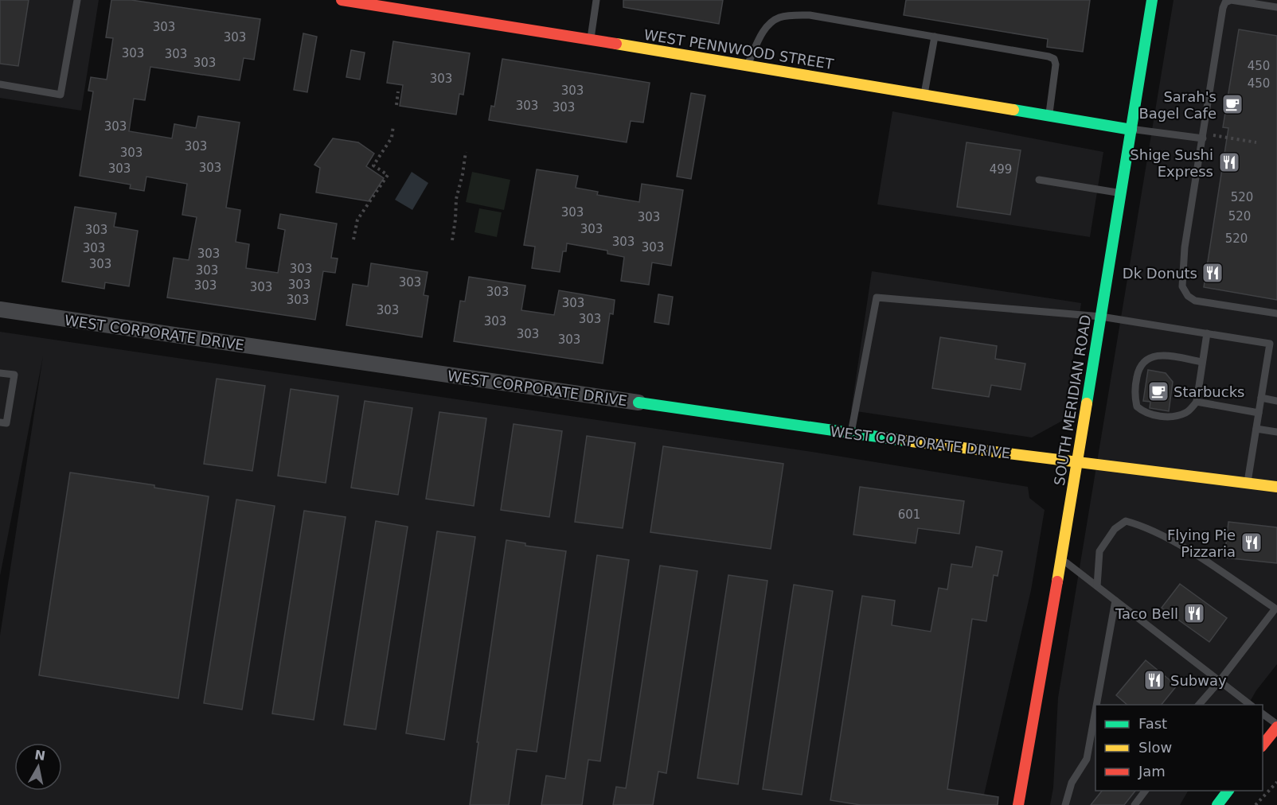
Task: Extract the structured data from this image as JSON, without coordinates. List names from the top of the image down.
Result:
{
  "streets": {
    "street": ["WEST PENNWOOD STREET", "WEST CORPORATE DRIVE", "SOUTH MERIDIAN ROAD"]
  },
  "crossings": [
    ["WEST PENNWOOD STREET", "SOUTH MERIDIAN ROAD"],
    ["WEST CORPORATE DRIVE", "SOUTH MERIDIAN ROAD"]
  ],
  "places": {
    "cafe": ["Sarah's Bagel Cafe", "Starbucks"],
    "restaurant": [
      "Shige Sushi Express",
      "Dk Donuts",
      "Flying Pie Pizzaria",
      "Taco Bell",
      "Subway"
    ]
  },
  "house_numbers": [
    "303",
    "303",
    "303",
    "303",
    "303",
    "450",
    "303",
    "450",
    "303",
    "303",
    "303",
    "303",
    "303",
    "303",
    "303",
    "303",
    "499",
    "520",
    "303",
    "520",
    "303",
    "303",
    "303",
    "520",
    "303",
    "303",
    "303",
    "303",
    "303",
    "303",
    "303",
    "303",
    "303",
    "303",
    "303",
    "303",
    "303",
    "303",
    "303",
    "303",
    "303",
    "303",
    "303",
    "601"
  ],
  "legend": ["Fast", "Slow", "Jam"],
  "north": "top"
}
